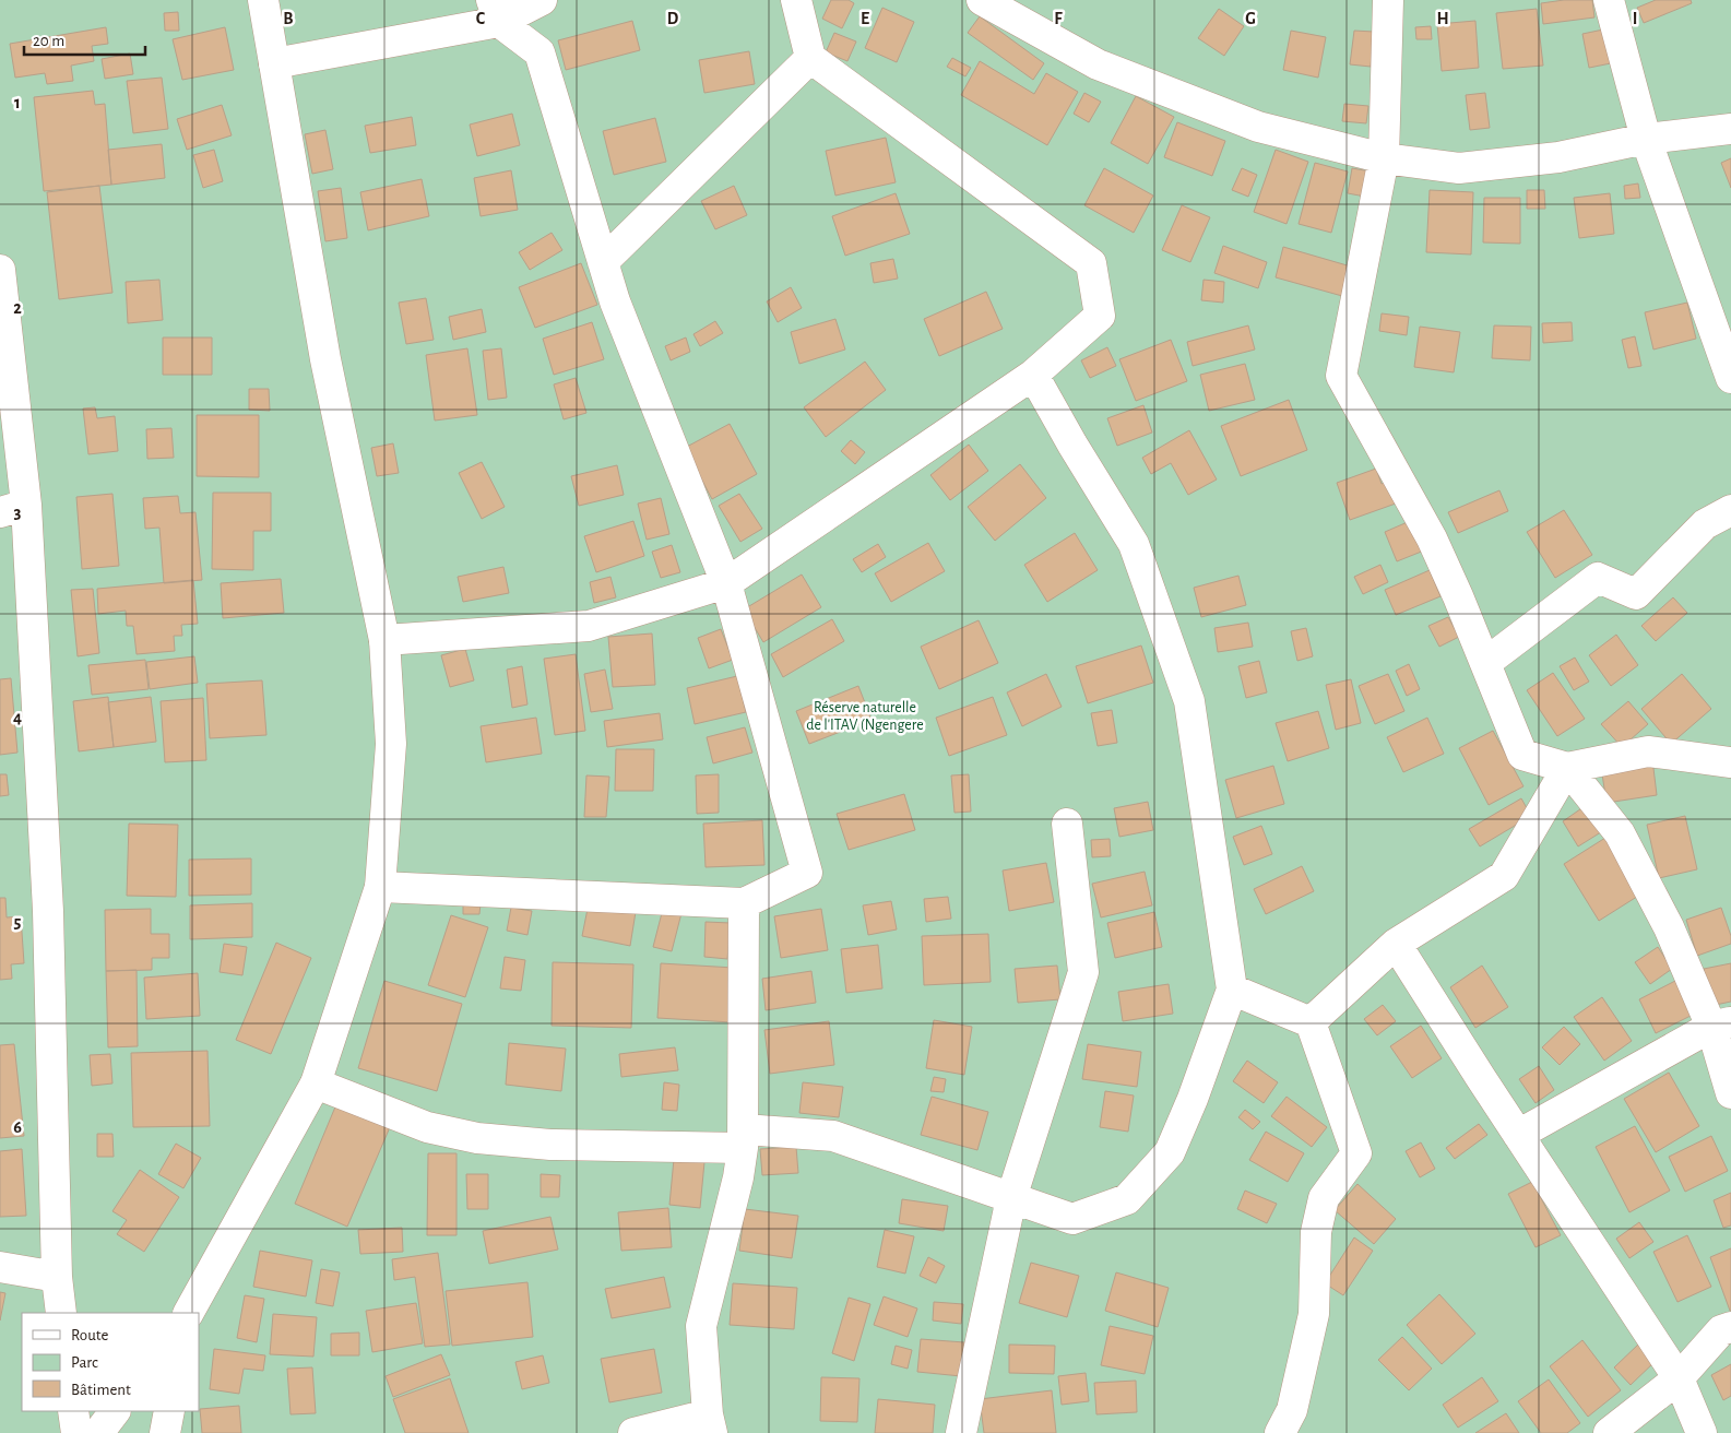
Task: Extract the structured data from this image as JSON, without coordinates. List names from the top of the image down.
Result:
{
  "parks": ["Réserve naturelle de l'ITAV (Ngengere"],
  "legend": ["Route", "Parc", "Bâtiment"],
  "scale_bar": "20 m",
  "grid": {
    "columns": [
      "B",
      "C",
      "D",
      "E",
      "F",
      "G",
      "H",
      "I"
    ],
    "rows": [
      "1",
      "2",
      "3",
      "4",
      "5",
      "6"
    ]
  }
}
